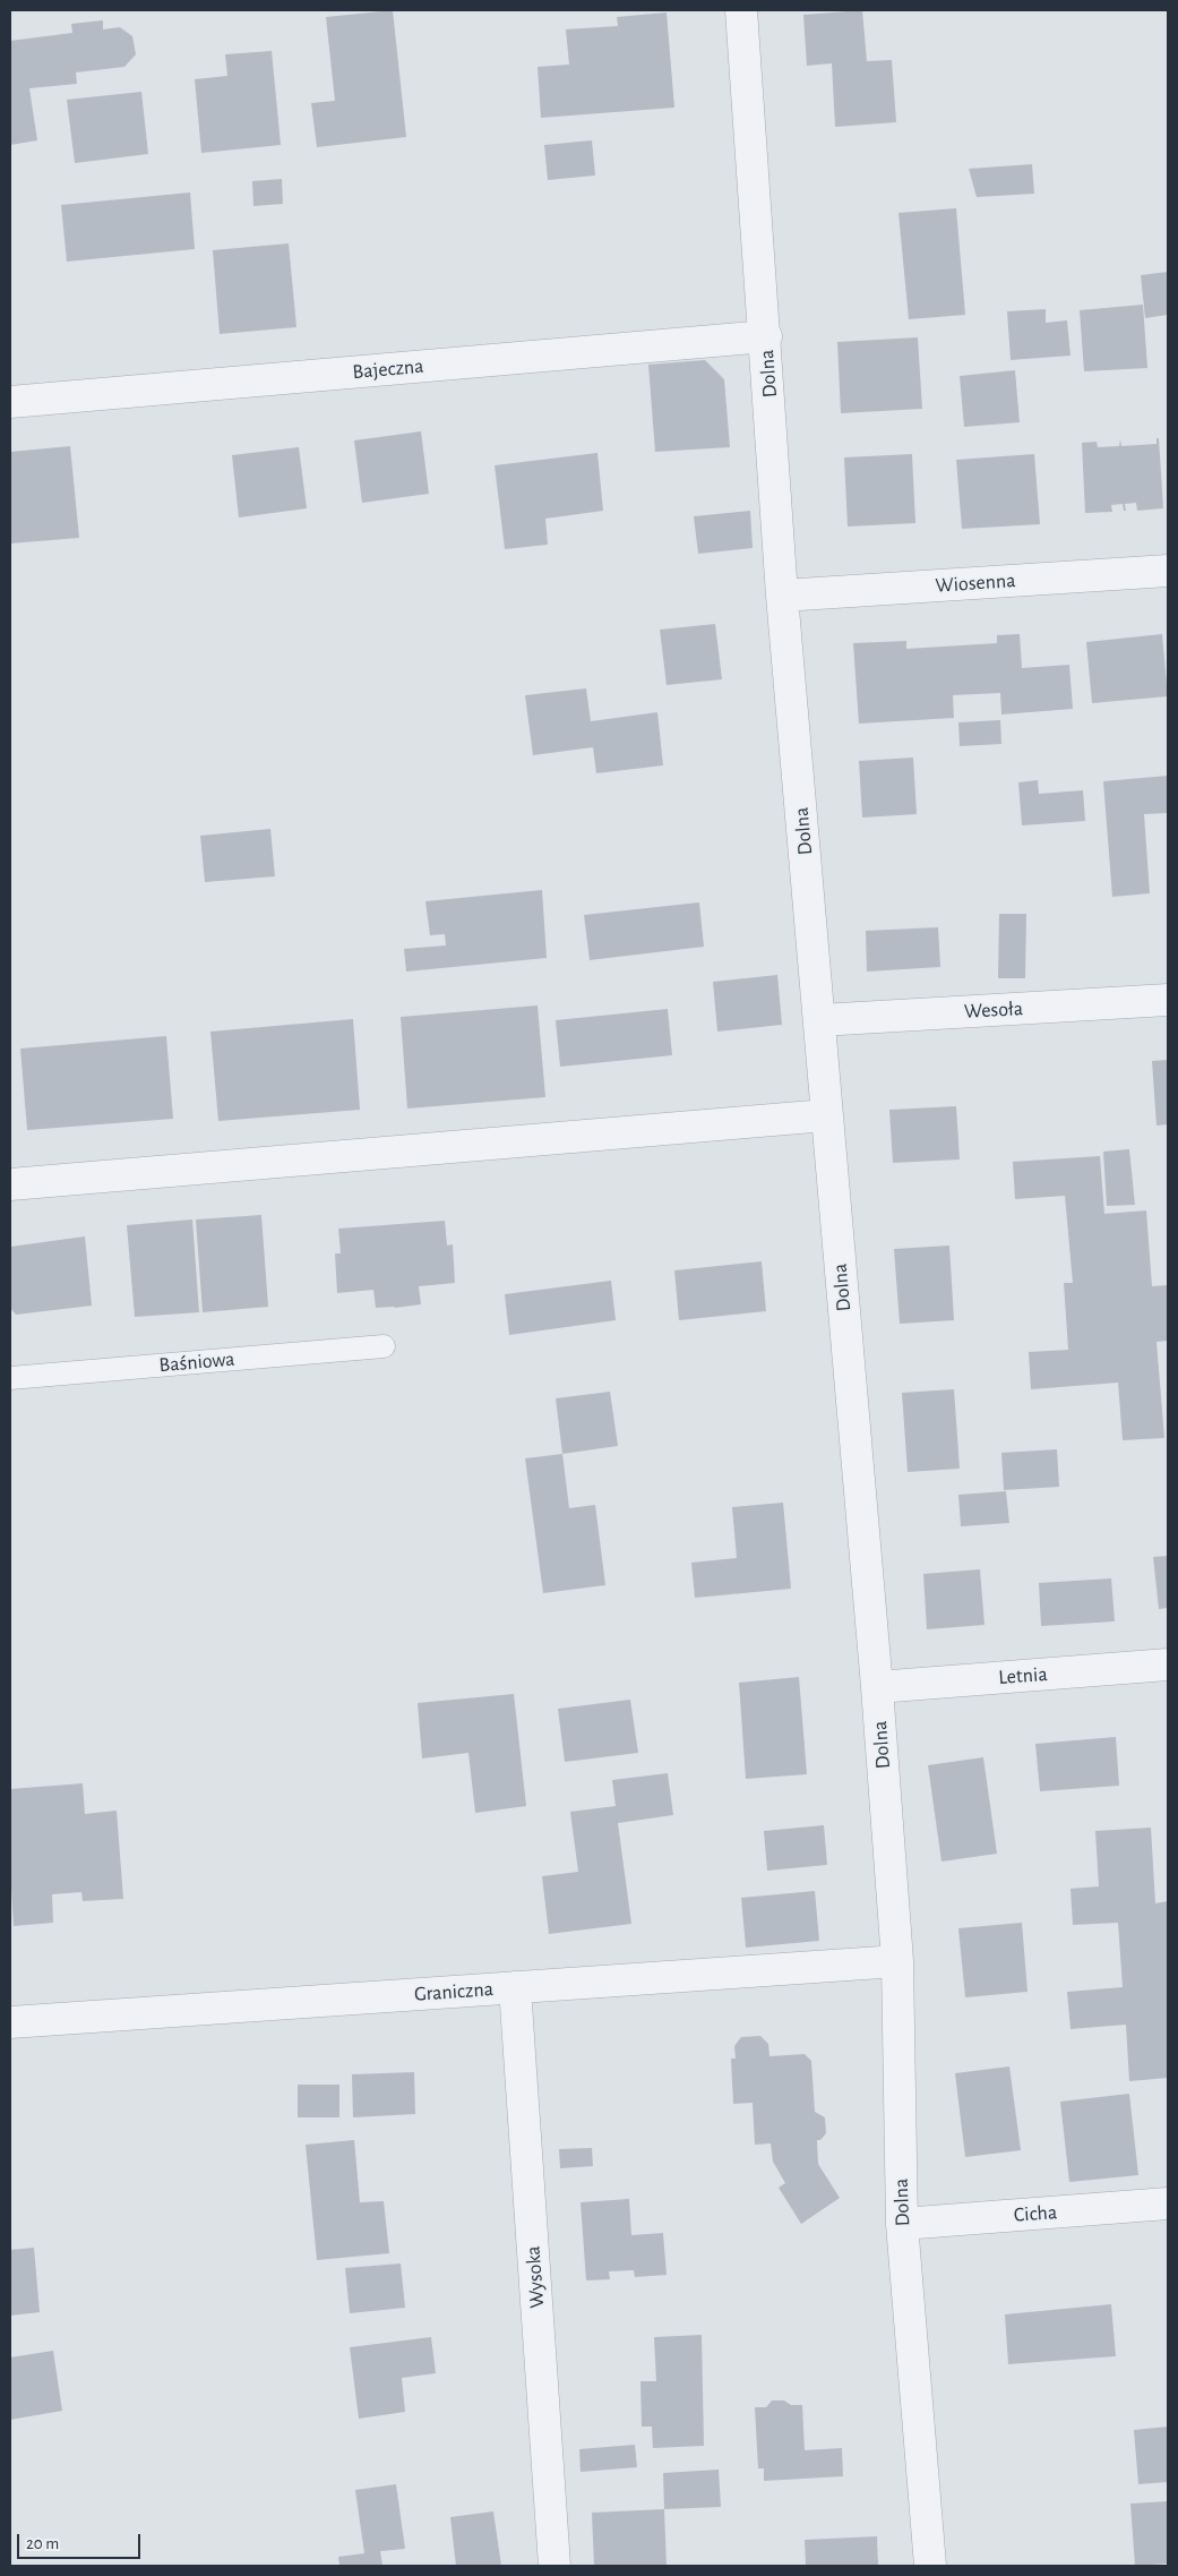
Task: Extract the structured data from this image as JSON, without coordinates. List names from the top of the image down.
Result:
{
  "streets": {
    "street": [
      "Bajeczna",
      "Dolna",
      "Wiosenna",
      "Wesoła",
      "Letnia",
      "Graniczna",
      "Cicha",
      "Wysoka"
    ],
    "lane": ["Baśniowa"]
  },
  "crossings": [
    ["Bajeczna", "Dolna"],
    ["Dolna", "Wiosenna"],
    ["Dolna", "Wesoła"],
    ["Dolna", "Letnia"],
    ["Dolna", "Graniczna"],
    ["Dolna", "Cicha"],
    ["Graniczna", "Wysoka"]
  ],
  "scale_bar": "20 m"
}
